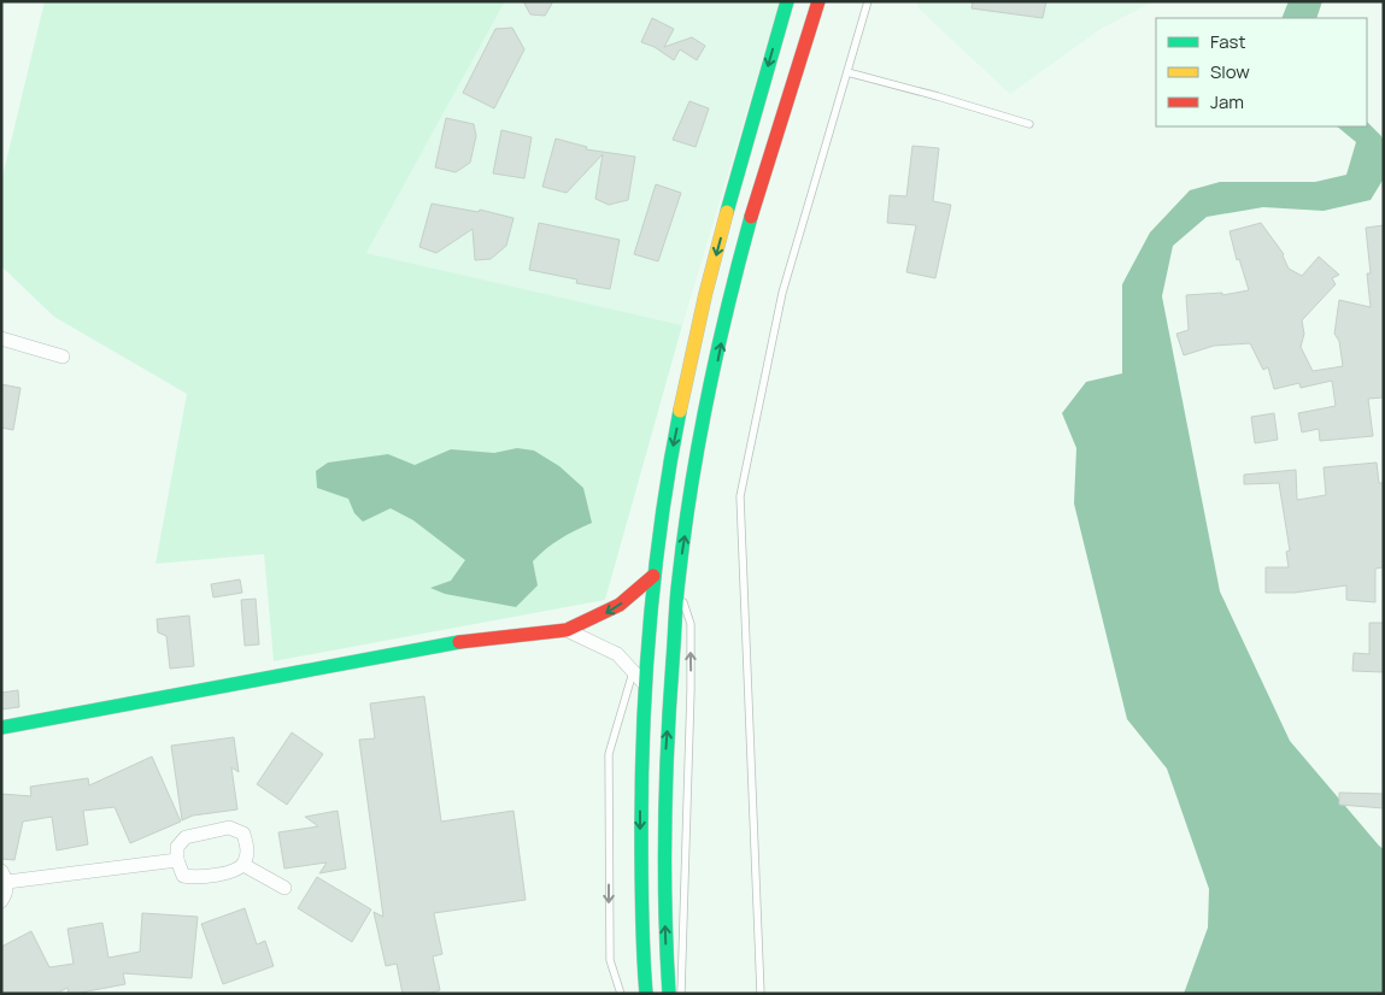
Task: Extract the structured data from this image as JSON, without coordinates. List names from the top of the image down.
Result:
{
  "legend": ["Fast", "Slow", "Jam"]
}
